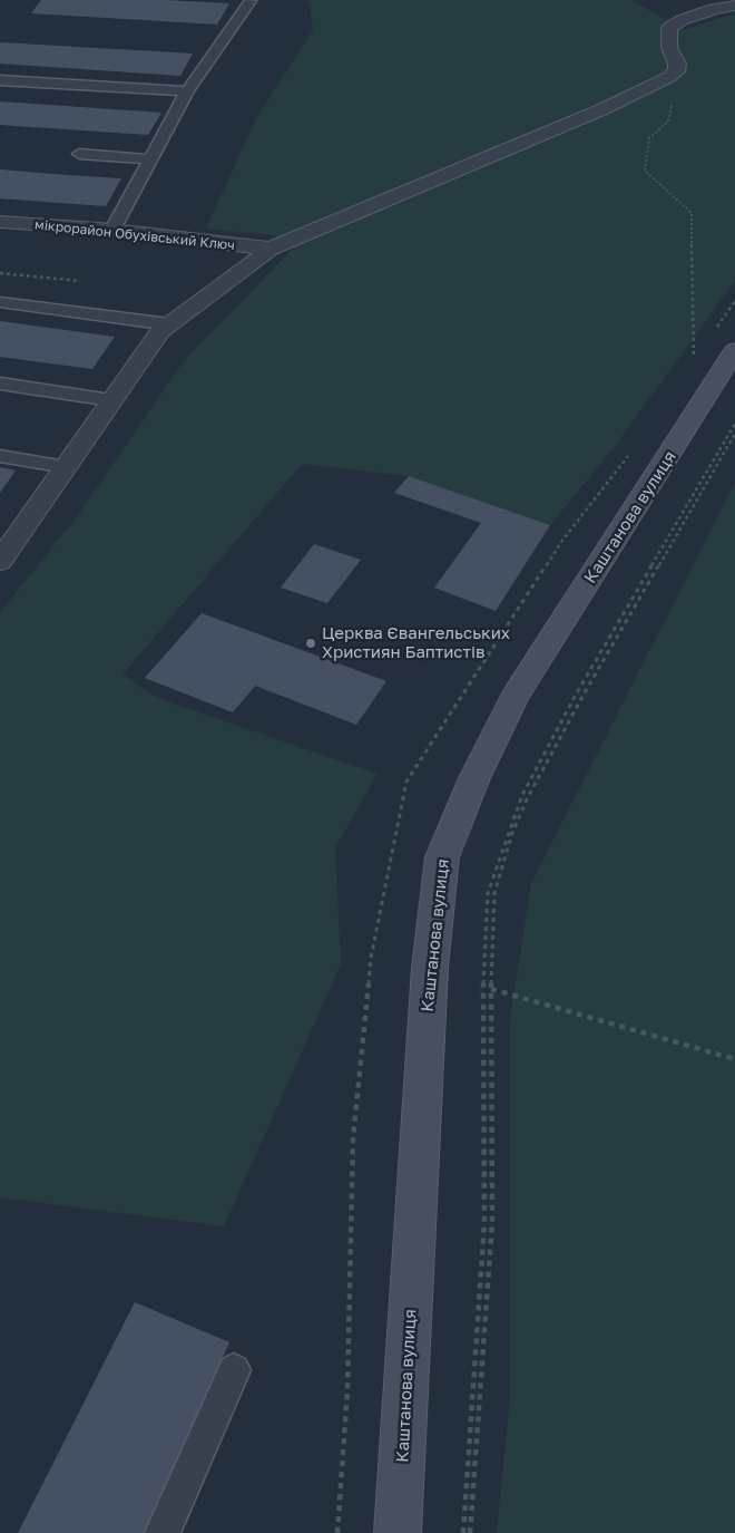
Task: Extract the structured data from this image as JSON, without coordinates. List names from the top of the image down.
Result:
{
  "streets": {
    "main road": ["Каштанова вулиця"],
    "street": ["мікрорайон Обухівський Ключ"]
  },
  "places": ["Церква Євангельських Християн Баптистів"]
}
